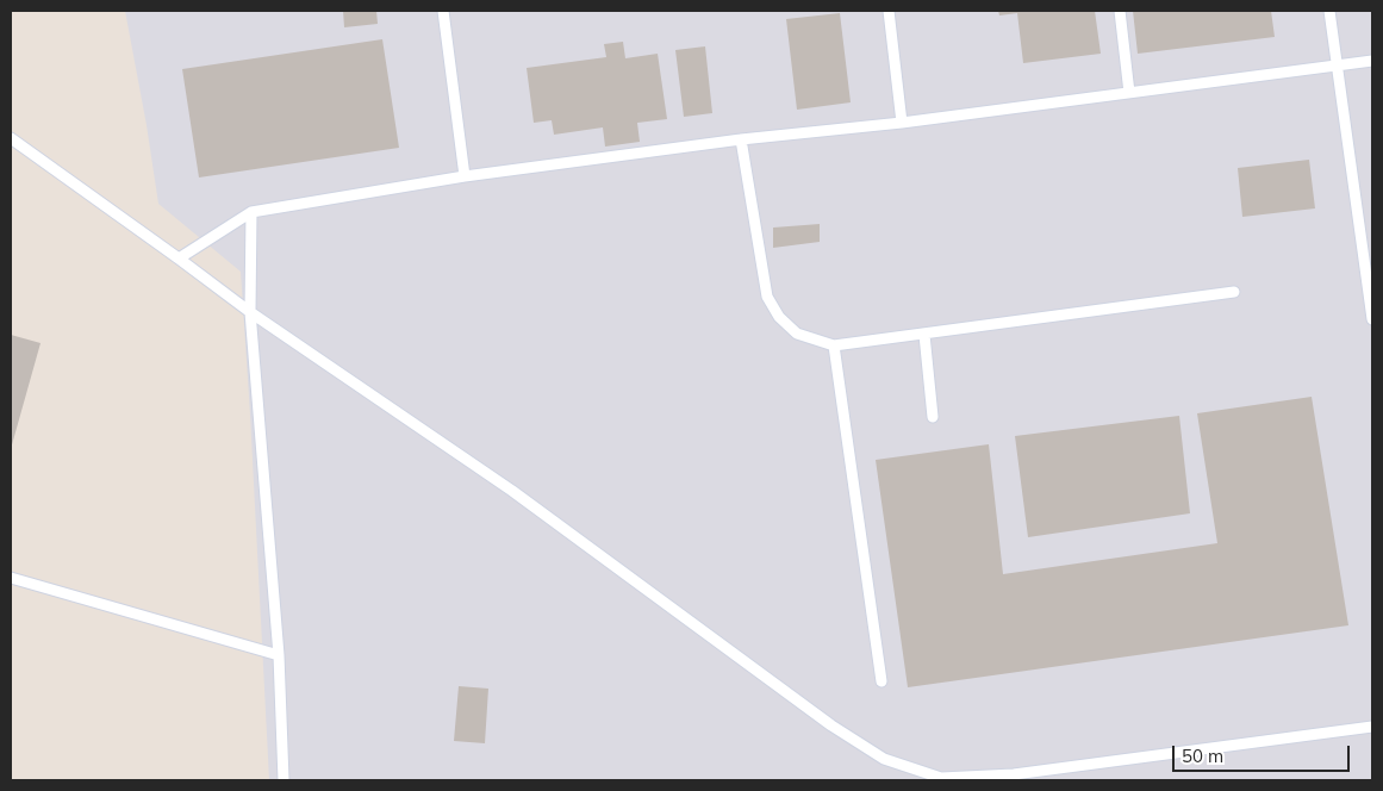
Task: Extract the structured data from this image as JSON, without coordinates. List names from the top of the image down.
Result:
{
  "scale_bar": "50 m"
}
